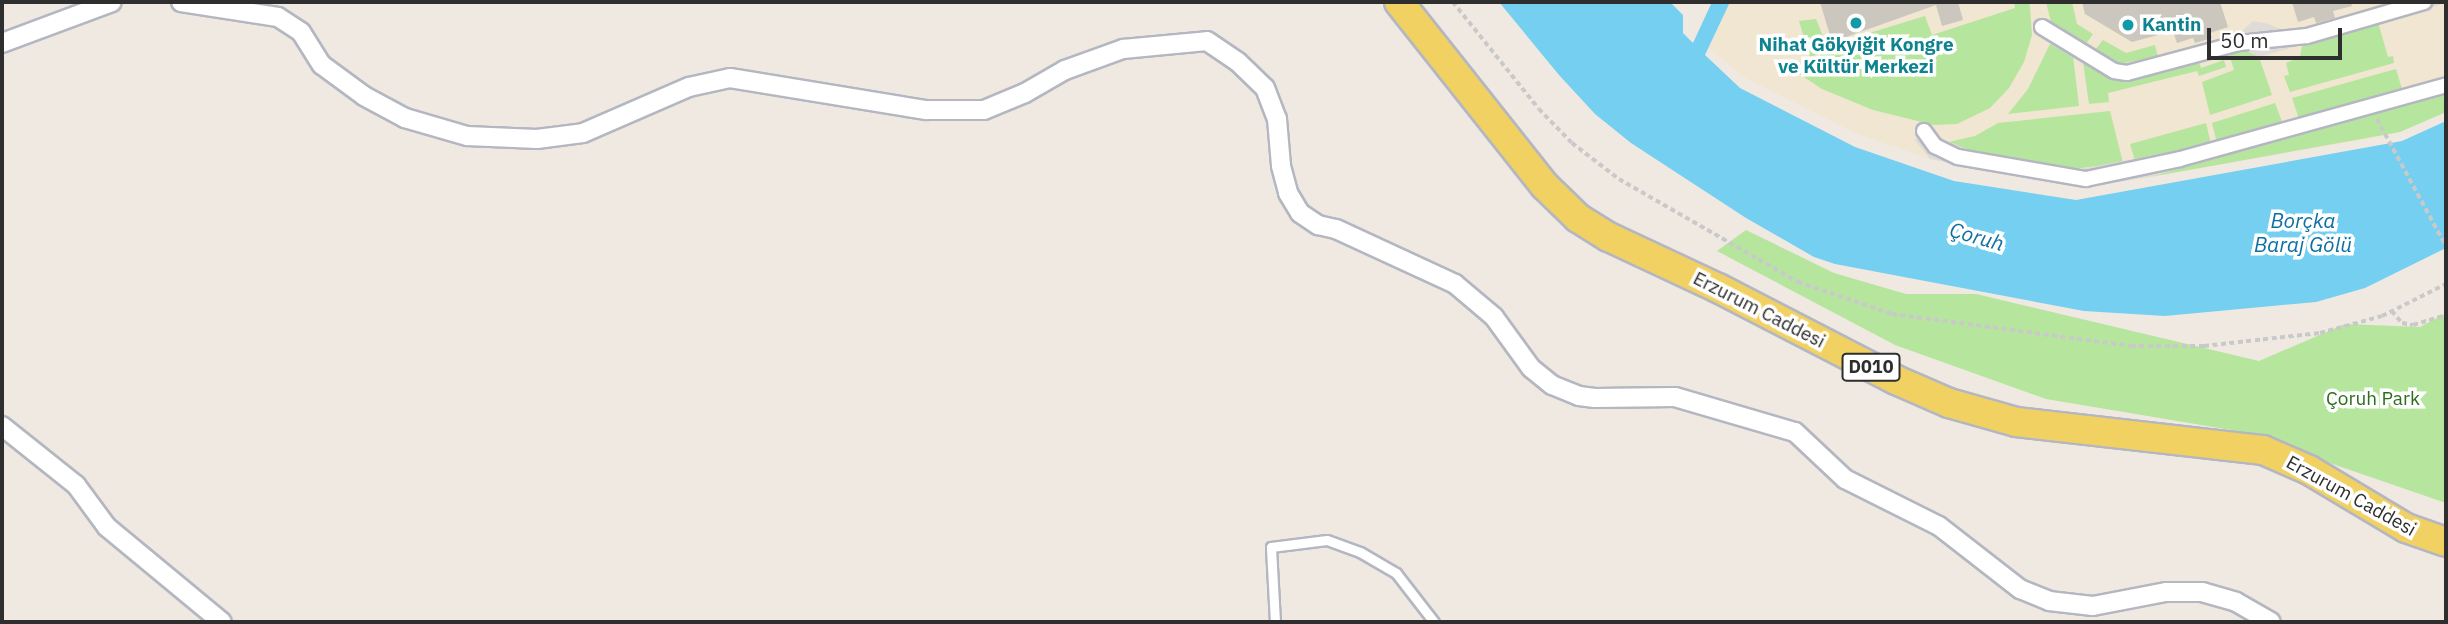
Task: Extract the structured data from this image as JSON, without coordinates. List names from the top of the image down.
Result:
{
  "streets": {
    "main road": ["Erzurum Caddesi", "D010"]
  },
  "water": ["Borçka Baraj Gölü", "Çoruh"],
  "parks": ["Çoruh Park"],
  "places": ["Nihat Gökyiğit Kongre ve Kültür Merkezi", "Kantin"],
  "scale_bar": "50 m"
}
